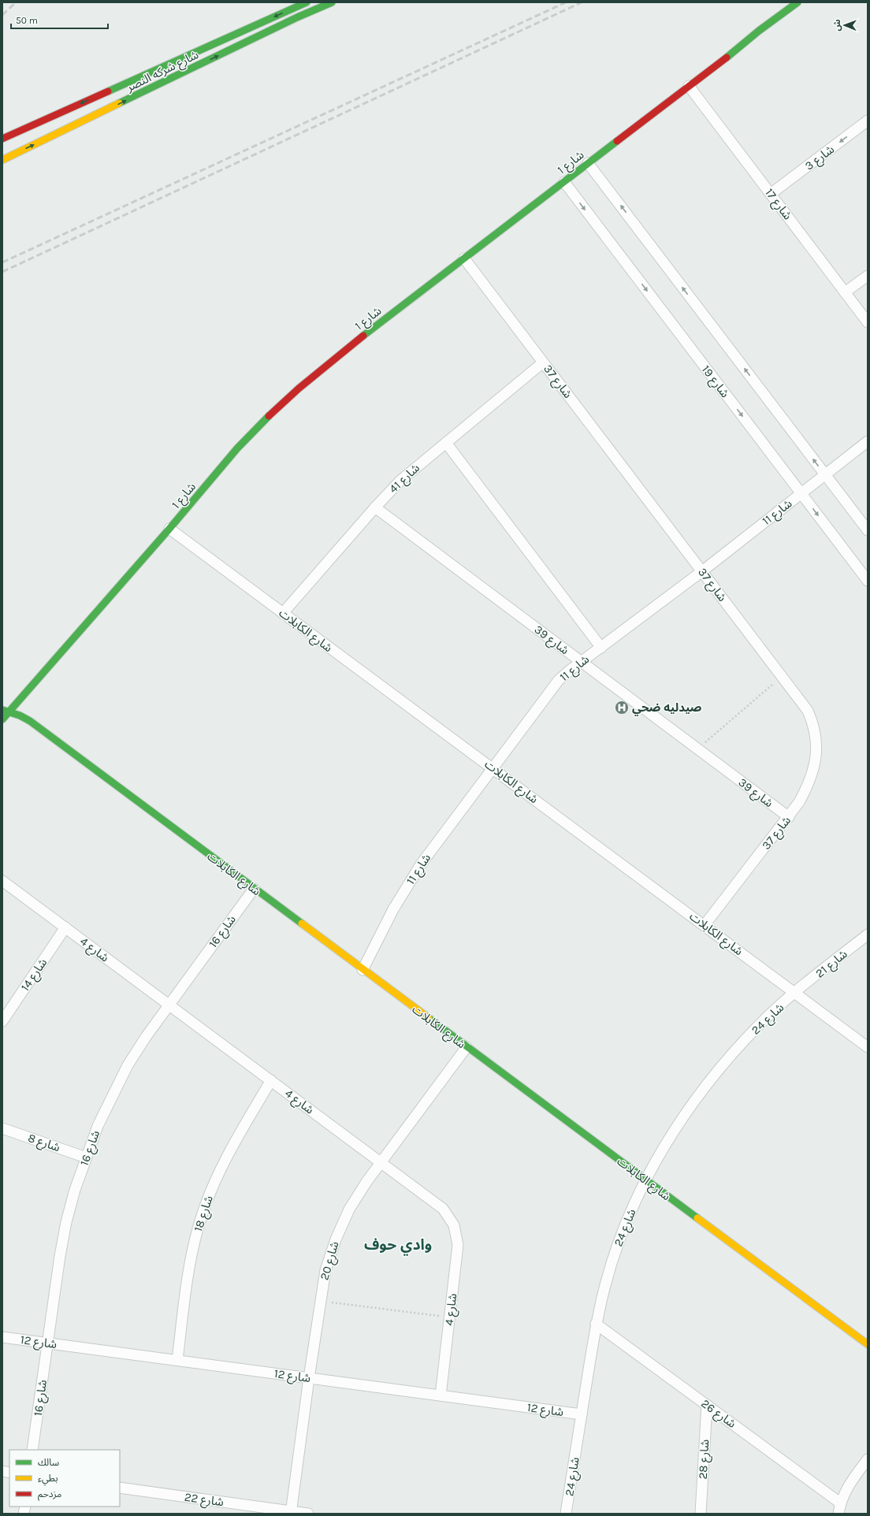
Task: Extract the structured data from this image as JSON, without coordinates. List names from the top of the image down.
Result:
{
  "streets": {
    "street": [
      "شارع شركه النصر",
      "شارع 3",
      "شارع 1",
      "شارع 17",
      "شارع 37",
      "شارع 19",
      "شارع 41",
      "شارع 11",
      "شارع الكابلات",
      "شارع 39",
      "شارع 16",
      "شارع 4",
      "شارع 21",
      "شارع 14",
      "شارع 24",
      "شارع 8",
      "شارع 18",
      "شارع 20",
      "شارع 12",
      "شارع 26",
      "شارع 28",
      "شارع 22"
    ]
  },
  "crossings": [
    ["شارع 3", "شارع 17"],
    ["شارع 1", "شارع 17"],
    ["شارع 1", "شارع 37"],
    ["شارع 1", "شارع 19"],
    ["شارع 1", "شارع الكابلات"],
    ["شارع 37", "شارع 41"],
    ["شارع 37", "شارع 11"],
    ["شارع 37", "شارع الكابلات"],
    ["شارع 37", "شارع 39"],
    ["شارع 19", "شارع 11"],
    ["شارع 41", "شارع الكابلات"],
    ["شارع 41", "شارع 39"],
    ["شارع 11", "شارع الكابلات"],
    ["شارع 11", "شارع 39"],
    ["شارع الكابلات", "شارع 16"],
    ["شارع الكابلات", "شارع 21"],
    ["شارع الكابلات", "شارع 24"],
    ["شارع الكابلات", "شارع 20"],
    ["شارع 16", "شارع 4"],
    ["شارع 16", "شارع 8"],
    ["شارع 16", "شارع 12"],
    ["شارع 4", "شارع 14"],
    ["شارع 4", "شارع 18"],
    ["شارع 4", "شارع 20"],
    ["شارع 4", "شارع 12"],
    ["شارع 21", "شارع 24"],
    ["شارع 24", "شارع 12"],
    ["شارع 24", "شارع 26"],
    ["شارع 18", "شارع 12"],
    ["شارع 20", "شارع 12"],
    ["شارع 20", "شارع 22"],
    ["شارع 26", "شارع 28"]
  ],
  "one_way": ["شارع 3"],
  "districts": ["وادي حوف"],
  "places": {
    "hospital": ["صيدليه ضحي"]
  },
  "legend": ["سالك", "بطيء", "مزدحم"],
  "scale_bar": "50 m",
  "north": "left"
}
